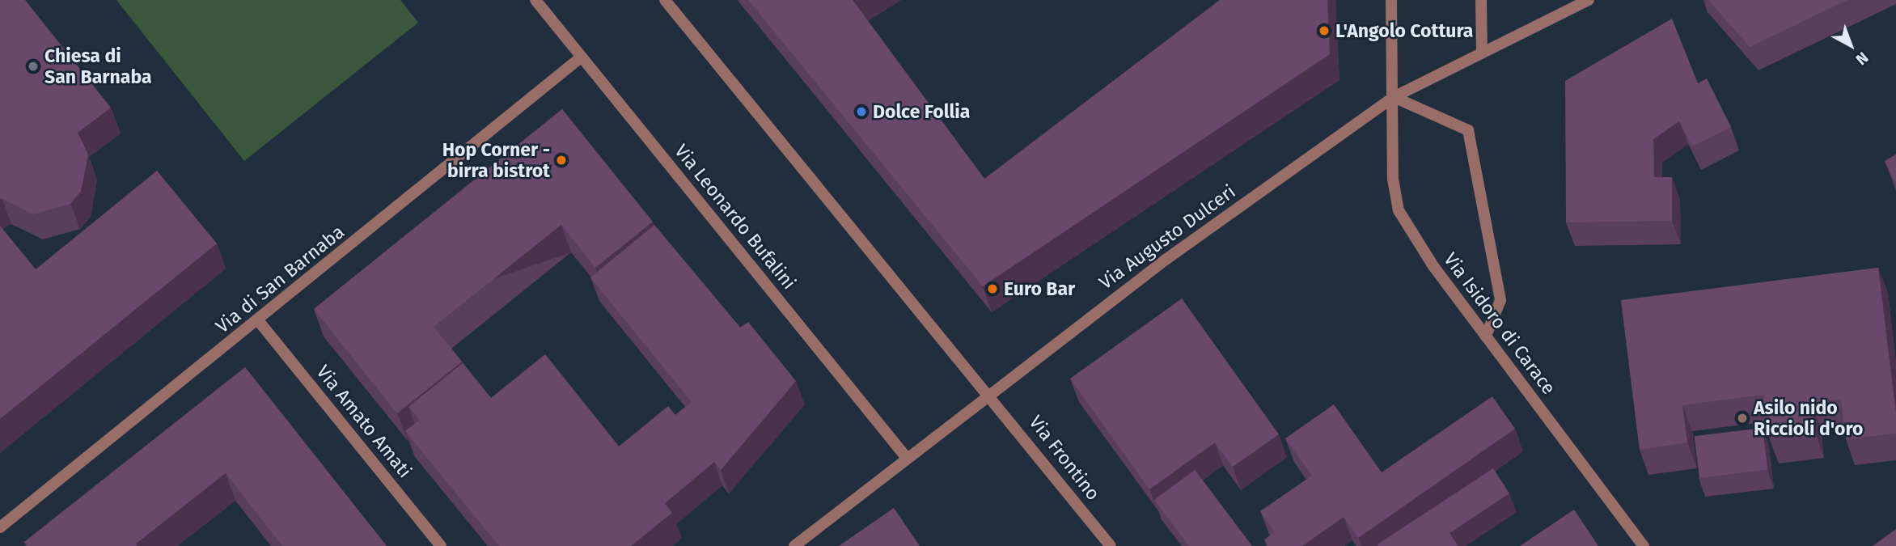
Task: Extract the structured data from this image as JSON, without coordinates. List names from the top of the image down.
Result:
{
  "streets": {
    "street": [
      "Via Leonardo Bufalini",
      "Via Augusto Dulceri",
      "Via di San Barnaba",
      "Via Isidoro di Carace",
      "Via Amato Amati",
      "Via Frontino"
    ]
  },
  "crossings": [
    ["Via Leonardo Bufalini", "Via Augusto Dulceri"],
    ["Via Leonardo Bufalini", "Via di San Barnaba"],
    ["Via Augusto Dulceri", "Via Isidoro di Carace"],
    ["Via Augusto Dulceri", "Via Frontino"],
    ["Via di San Barnaba", "Via Amato Amati"]
  ],
  "places": [
    "L'Angolo Cottura",
    "Chiesa di San Barnaba",
    "Dolce Follia",
    "Hop Corner - birra bistrot",
    "Euro Bar",
    "Asilo nido Riccioli d'oro"
  ],
  "north": "bottom right"
}
